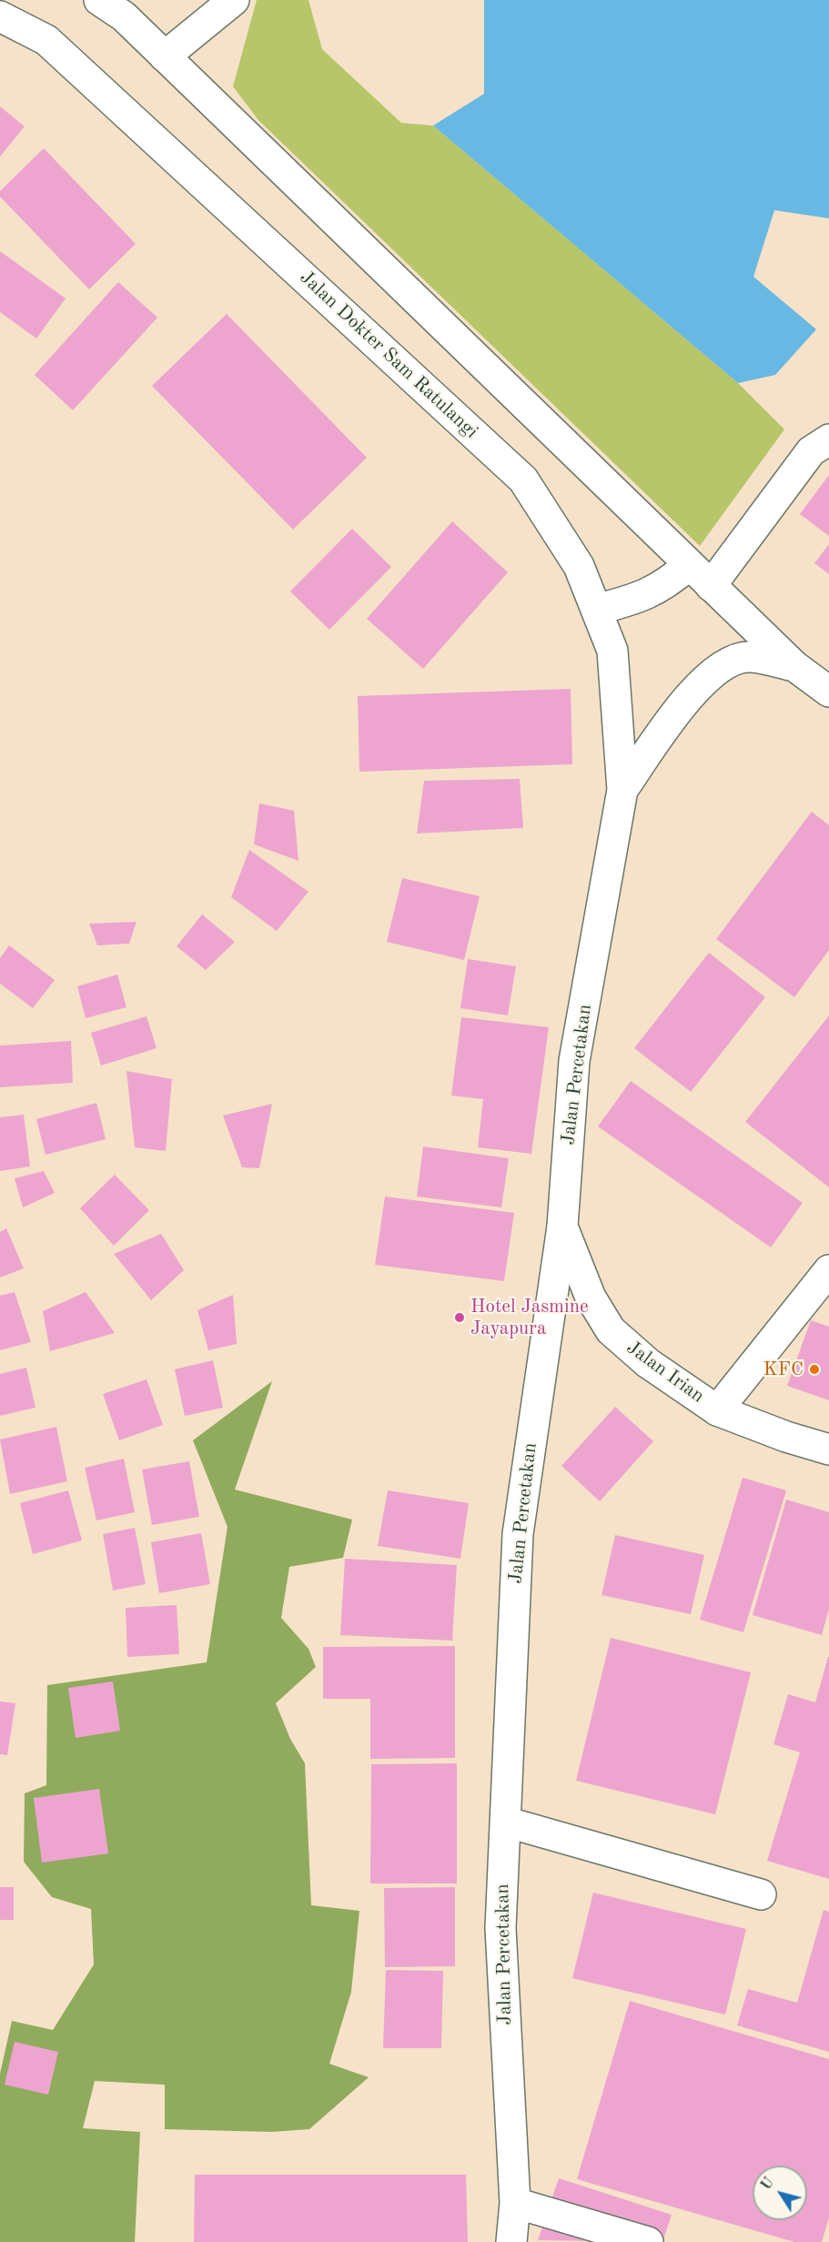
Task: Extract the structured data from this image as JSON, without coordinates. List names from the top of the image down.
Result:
{
  "streets": {
    "main road": ["Jalan Dokter Sam Ratulangi", "Jalan Percetakan", "Jalan Irian"]
  },
  "crossings": [
    ["Jalan Dokter Sam Ratulangi", "Jalan Percetakan"],
    ["Jalan Percetakan", "Jalan Irian"]
  ],
  "places": ["Hotel Jasmine Jayapura", "KFC"],
  "north": "top left"
}
